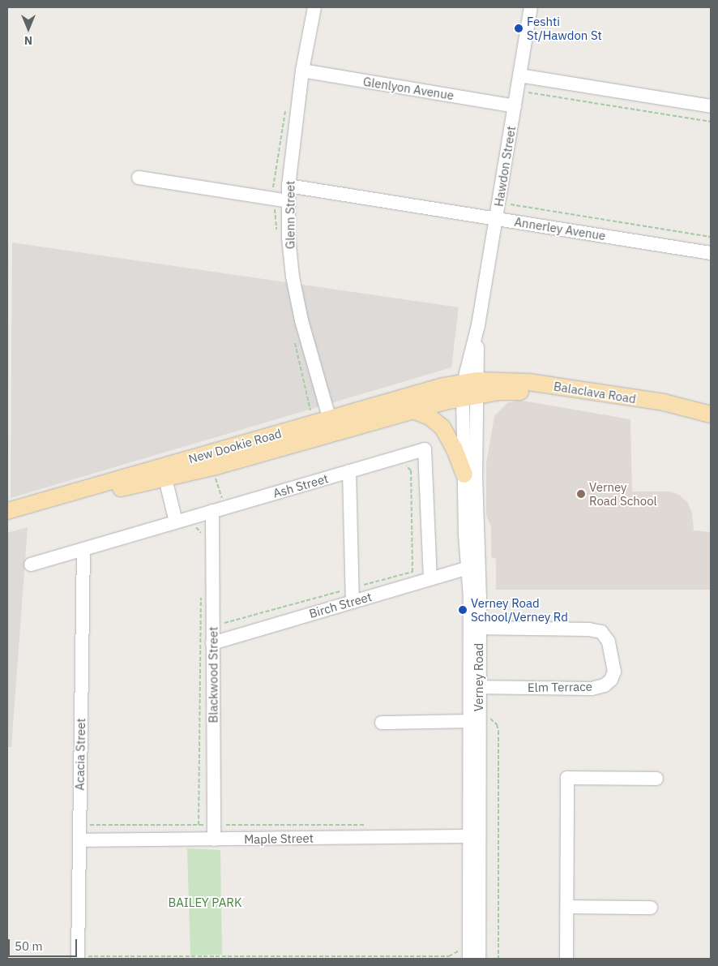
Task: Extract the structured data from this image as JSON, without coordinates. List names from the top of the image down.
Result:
{
  "streets": {
    "main road": ["Balaclava Road", "New Dookie Road"],
    "street": [
      "Glenlyon Avenue",
      "Hawdon Street",
      "Glenn Street",
      "Annerley Avenue",
      "Ash Street",
      "Birch Street",
      "Blackwood Street",
      "Verney Road",
      "Elm Terrace",
      "Acacia Street",
      "Maple Street"
    ]
  },
  "crossings": [
    ["Glenlyon Avenue", "Hawdon Street"],
    ["Glenlyon Avenue", "Glenn Street"],
    ["Hawdon Street", "Annerley Avenue"],
    ["Hawdon Street", "Balaclava Road"],
    ["Hawdon Street", "New Dookie Road"],
    ["Hawdon Street", "Verney Road"],
    ["Glenn Street", "Annerley Avenue"],
    ["Glenn Street", "New Dookie Road"],
    ["Balaclava Road", "New Dookie Road"],
    ["Balaclava Road", "Verney Road"],
    ["New Dookie Road", "Verney Road"],
    ["Ash Street", "Birch Street"],
    ["Ash Street", "Blackwood Street"],
    ["Ash Street", "Acacia Street"],
    ["Birch Street", "Blackwood Street"],
    ["Birch Street", "Verney Road"],
    ["Blackwood Street", "Maple Street"],
    ["Verney Road", "Elm Terrace"],
    ["Verney Road", "Maple Street"],
    ["Acacia Street", "Maple Street"]
  ],
  "parks": ["BAILEY PARK"],
  "places": ["Feshti St/Hawdon St", "Verney Road School", "Verney Road School/Verney Rd"],
  "scale_bar": "50 m",
  "north": "bottom"
}
